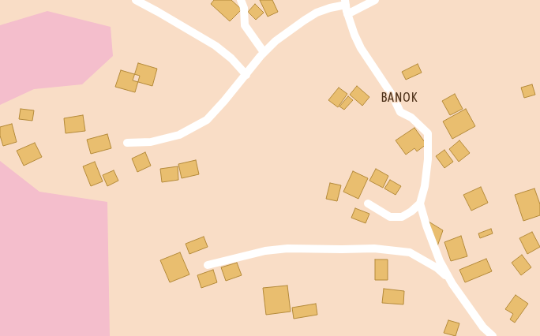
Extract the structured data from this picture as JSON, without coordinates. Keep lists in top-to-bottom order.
{
  "districts": ["BANOK"]
}
